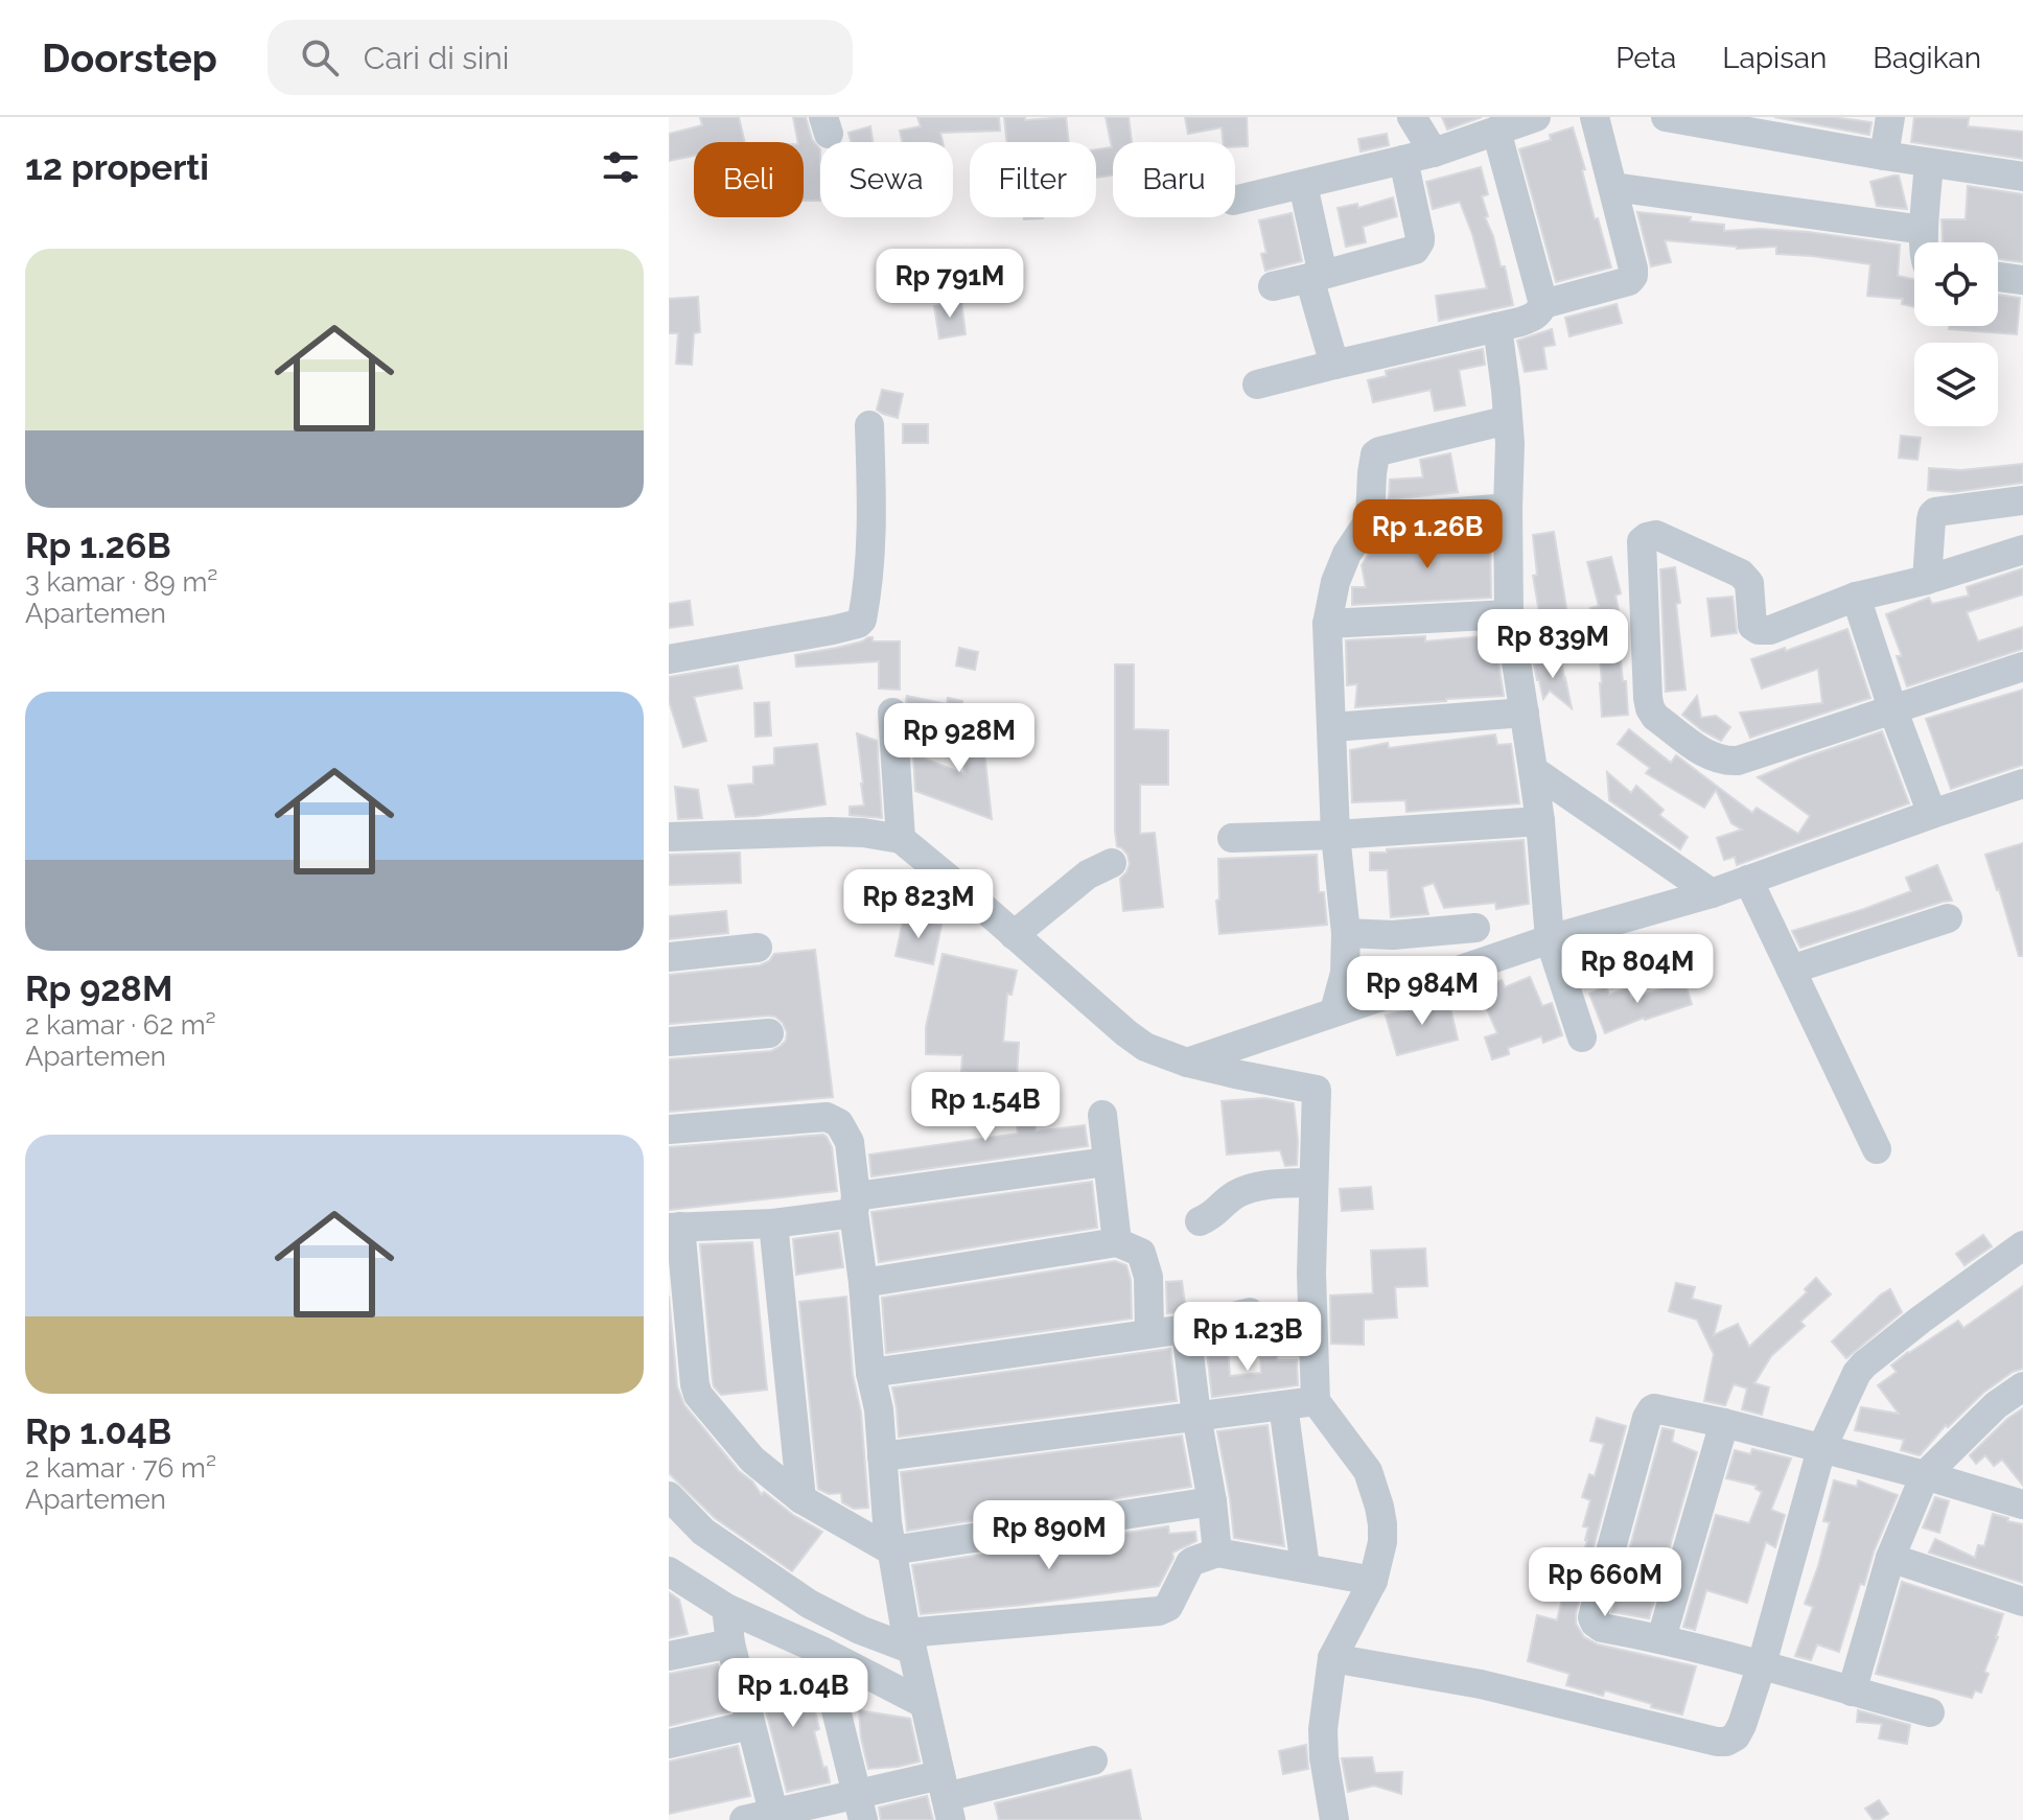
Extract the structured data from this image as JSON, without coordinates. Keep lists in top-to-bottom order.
{
  "page": {
    "header": "Doorstep",
    "search": "Cari di sini",
    "nav": ["Peta", "Lapisan", "Bagikan"],
    "heading": "12 properti",
    "chip": [
      "Beli",
      "Sewa",
      "Filter",
      "Baru"
    ],
    "list": [
      {
        "name": "Rp 1.26B",
        "note": "3 kamar · 89 m² · Apartemen"
      },
      {
        "name": "Rp 928M",
        "note": "2 kamar · 62 m² · Apartemen"
      },
      {
        "name": "Rp 1.04B",
        "note": "2 kamar · 76 m² · Apartemen"
      }
    ],
    "price": [
      "Rp 791M",
      "Rp 1.26B",
      "Rp 839M",
      "Rp 928M",
      "Rp 823M",
      "Rp 804M",
      "Rp 984M",
      "Rp 1.54B",
      "Rp 1.23B",
      "Rp 890M",
      "Rp 660M",
      "Rp 1.04B"
    ]
  }
}
